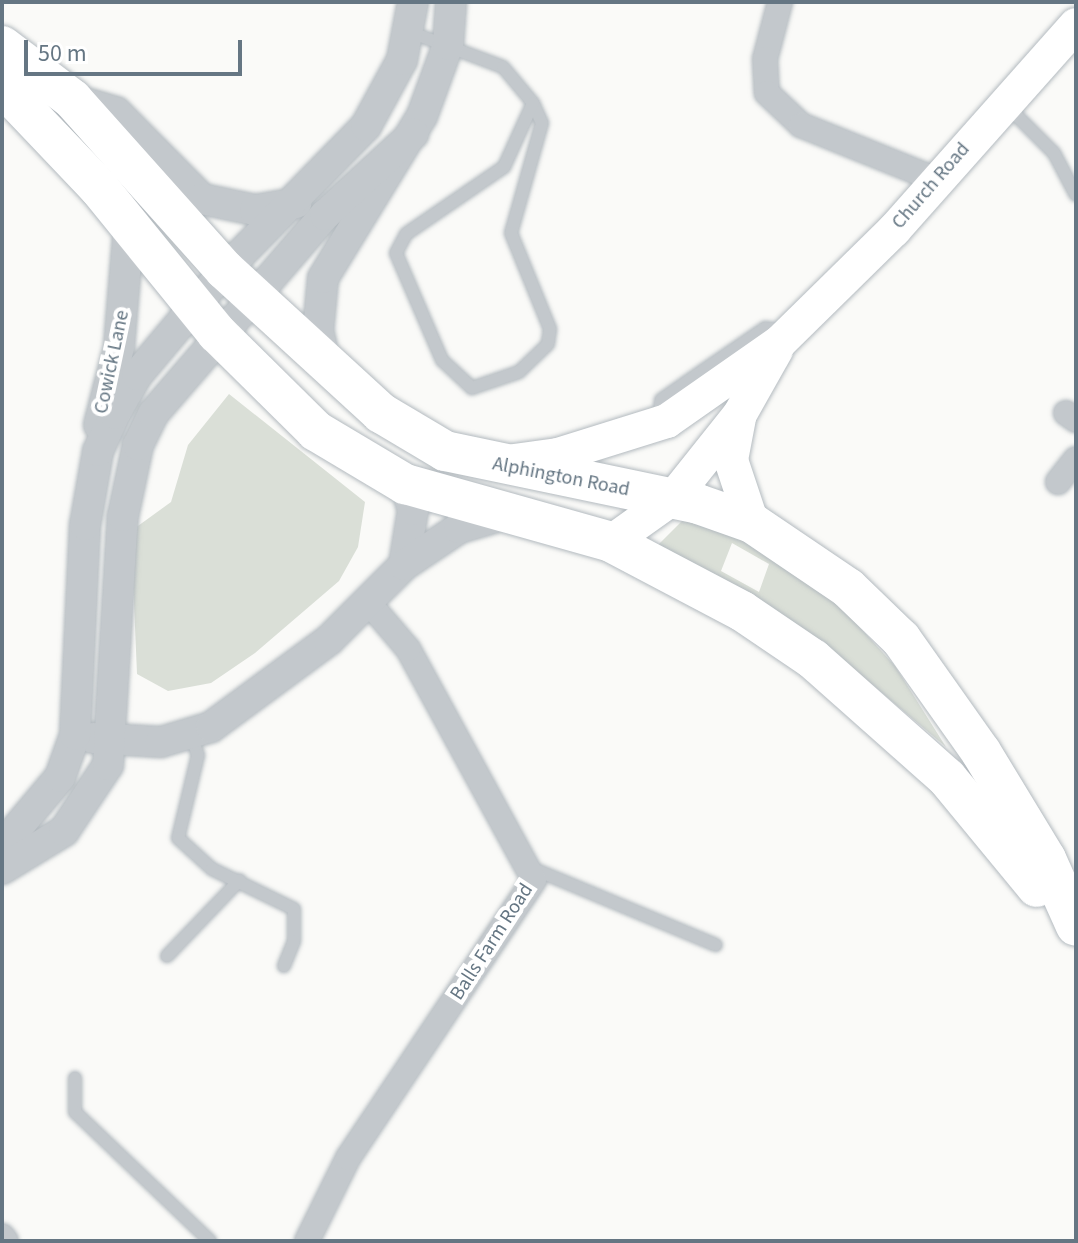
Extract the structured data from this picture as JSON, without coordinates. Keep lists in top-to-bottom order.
{
  "streets": {
    "highway": ["Alphington Road"],
    "main road": ["Church Road"],
    "street": ["Cowick Lane", "Balls Farm Road"]
  },
  "crossings": [
    ["Church Road", "Alphington Road"]
  ],
  "scale_bar": "50 m"
}
